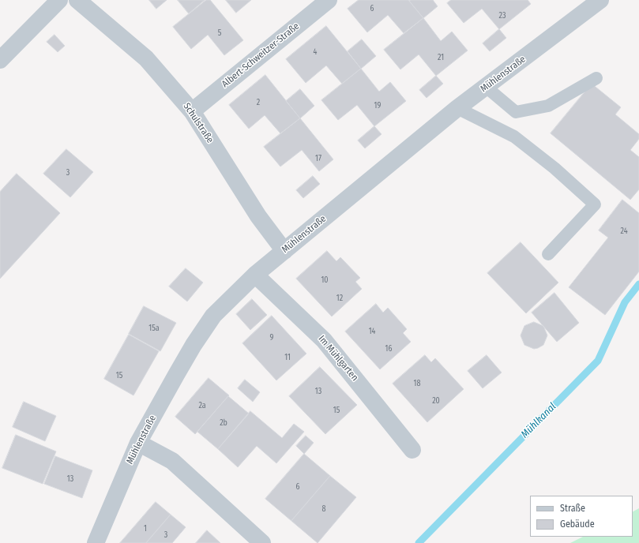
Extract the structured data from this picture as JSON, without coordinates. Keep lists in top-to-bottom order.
{
  "streets": {
    "street": [
      "Albert-Schweitzer-Straße",
      "Mühlenstraße",
      "Schulstraße",
      "Im Mühlgarten"
    ]
  },
  "crossings": [
    ["Albert-Schweitzer-Straße", "Schulstraße"],
    ["Mühlenstraße", "Schulstraße"],
    ["Mühlenstraße", "Im Mühlgarten"]
  ],
  "water": ["Mühlkanal"],
  "house_numbers": [
    "6",
    "23",
    "5",
    "4",
    "21",
    "2",
    "19",
    "17",
    "3",
    "24",
    "10",
    "12",
    "15a",
    "14",
    "9",
    "16",
    "11",
    "15",
    "18",
    "13",
    "20",
    "2a",
    "15",
    "2b",
    "13",
    "6",
    "8",
    "1",
    "3"
  ],
  "legend": ["Straße", "Gebäude"]
}
